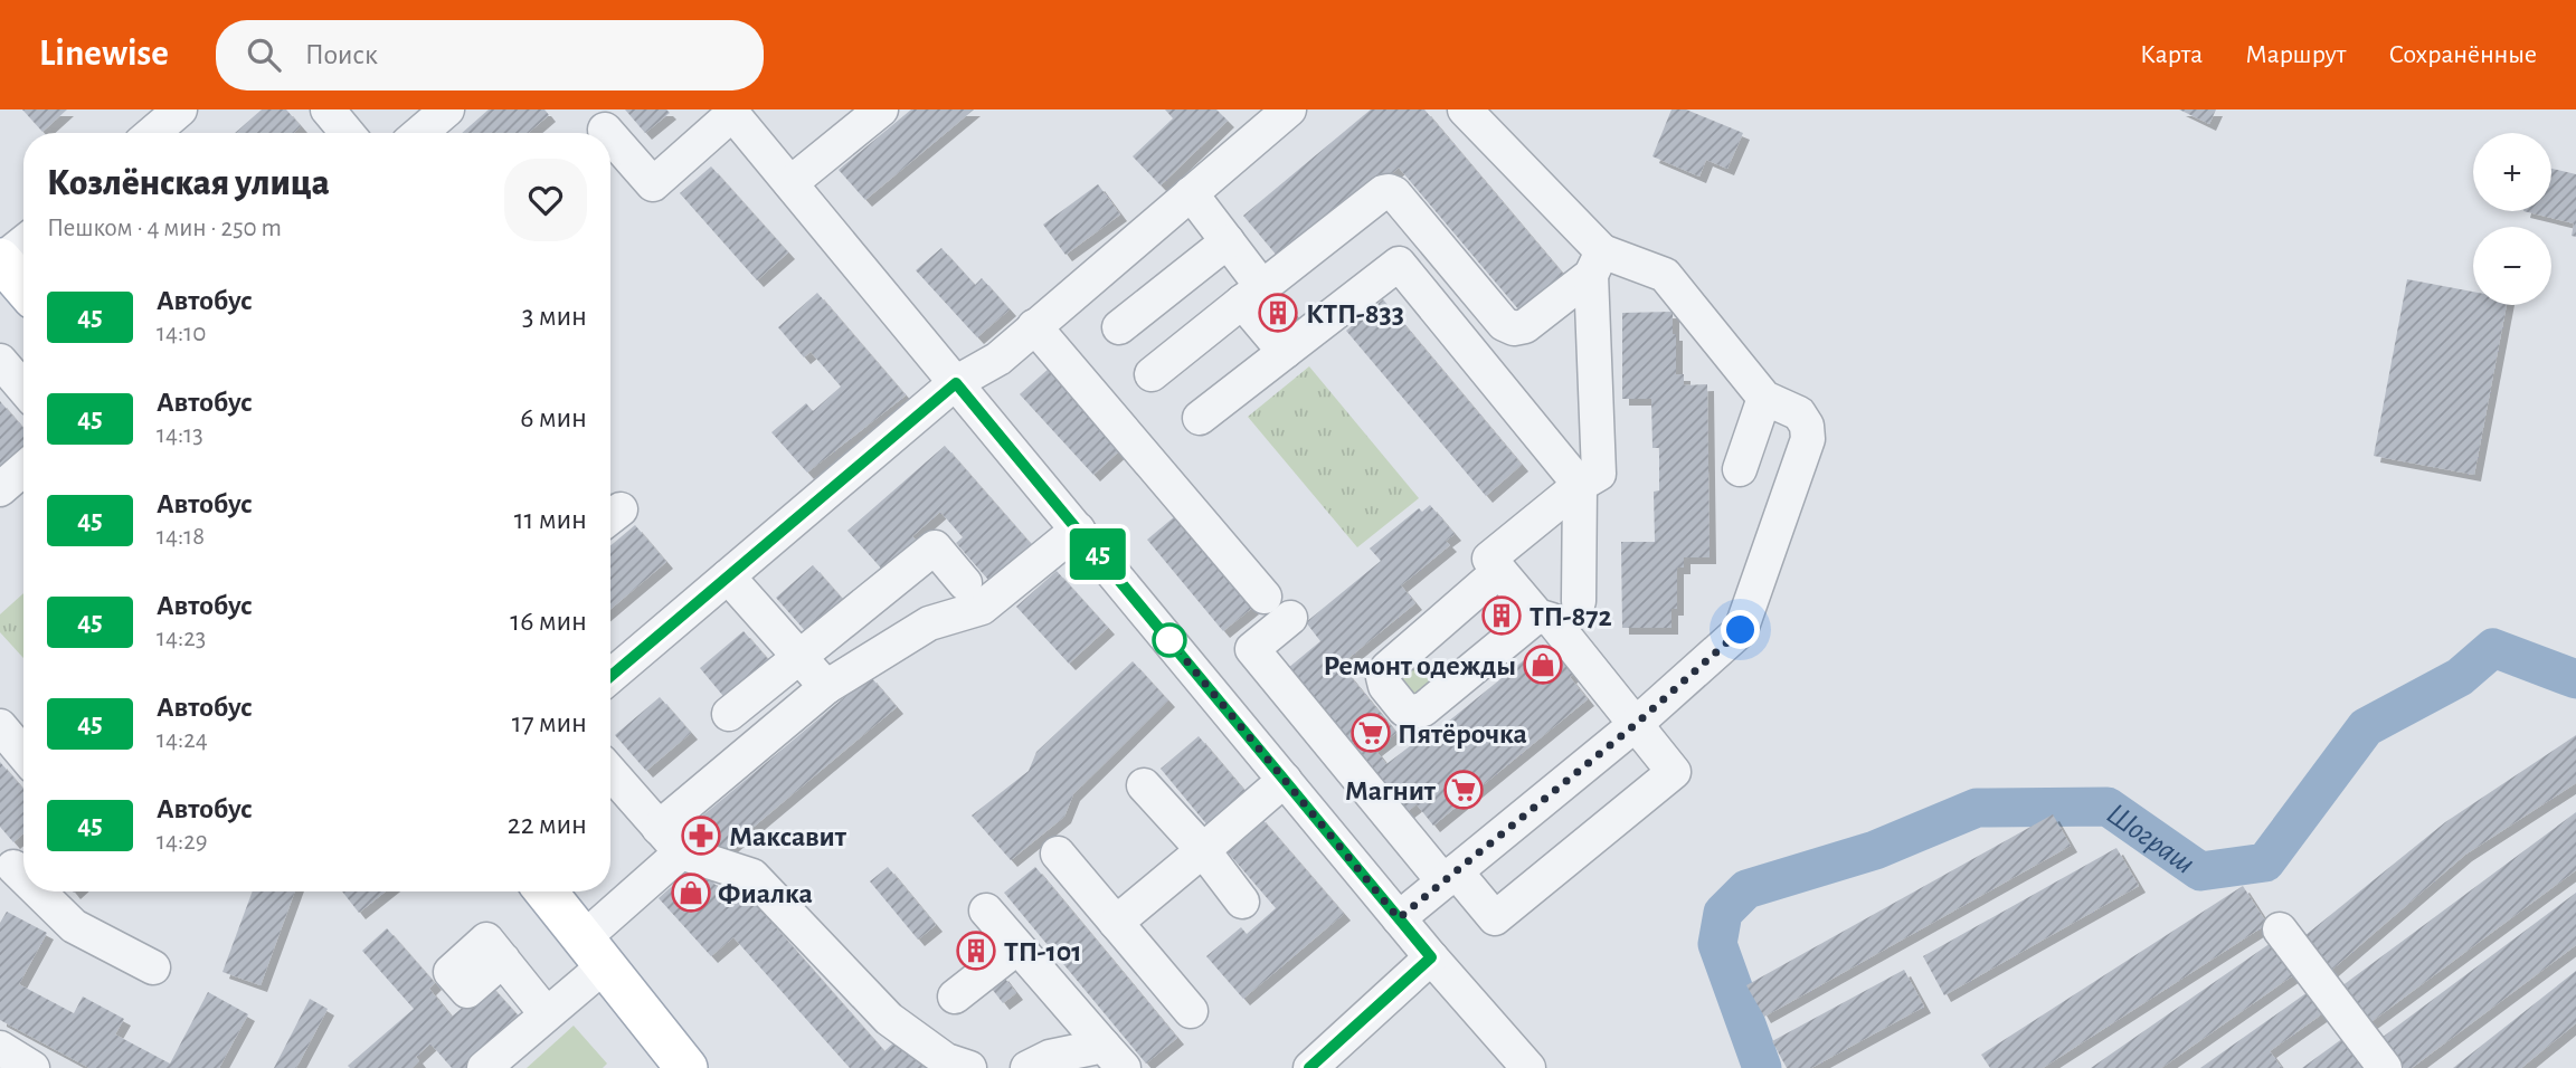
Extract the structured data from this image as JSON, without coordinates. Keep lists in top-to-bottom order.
{
  "water": ["Шограш"],
  "places": {
    "building": ["КТП-833", "ТП-872", "ТП-101"],
    "shop": ["Ремонт одежды", "Фиалка"],
    "supermarket": ["Пятёрочка", "Магнит"],
    "pharmacy": ["Максавит"]
  },
  "lines": ["bus line 45"],
  "page": {
    "header": "Linewise",
    "search": "Поиск",
    "nav": ["Карта", "Маршрут", "Сохранённые"],
    "on_map": "45",
    "map_buttons": ["+", "−"],
    "heading": ["Козлёнская улица", "Пешком · 4 мин · 250 m"],
    "list": [
      {
        "mark": "45",
        "name": "Автобус",
        "note": "14:10",
        "value": "3 мин"
      },
      {
        "mark": "45",
        "name": "Автобус",
        "note": "14:13",
        "value": "6 мин"
      },
      {
        "mark": "45",
        "name": "Автобус",
        "note": "14:18",
        "value": "11 мин"
      },
      {
        "mark": "45",
        "name": "Автобус",
        "note": "14:23",
        "value": "16 мин"
      },
      {
        "mark": "45",
        "name": "Автобус",
        "note": "14:24",
        "value": "17 мин"
      },
      {
        "mark": "45",
        "name": "Автобус",
        "note": "14:29",
        "value": "22 мин"
      }
    ]
  }
}
